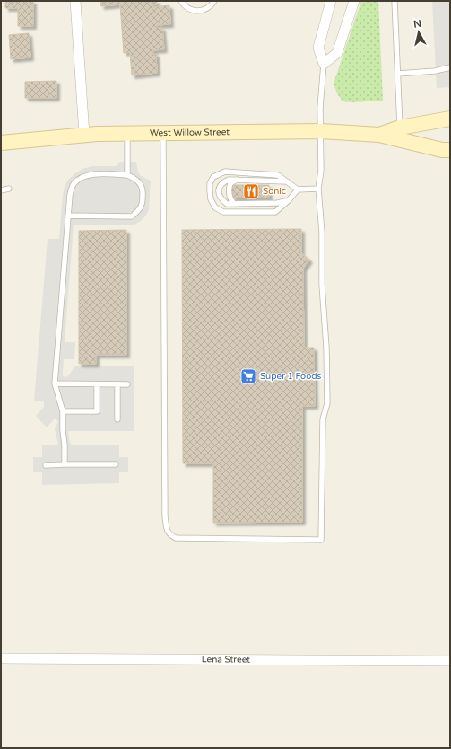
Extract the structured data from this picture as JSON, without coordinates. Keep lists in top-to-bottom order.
{
  "streets": {
    "main road": ["West Willow Street"],
    "street": ["Lena Street"]
  },
  "places": {
    "restaurant": ["Sonic"],
    "supermarket": ["Super 1 Foods"]
  },
  "north": "top"
}
